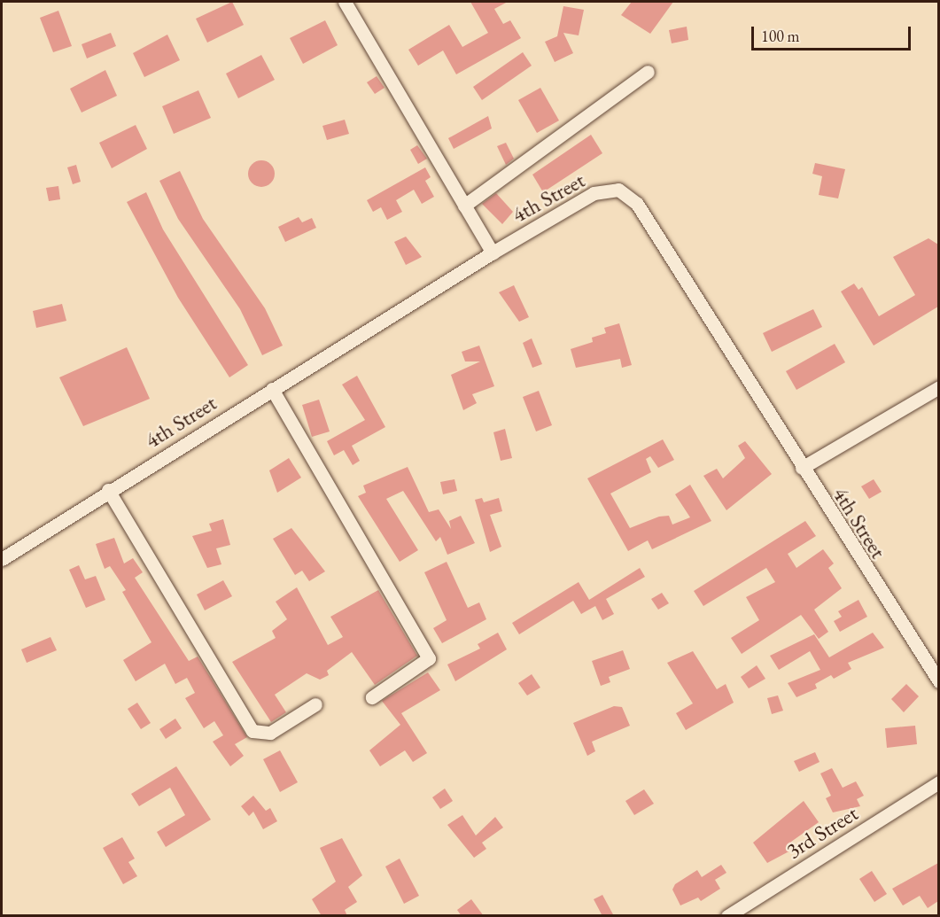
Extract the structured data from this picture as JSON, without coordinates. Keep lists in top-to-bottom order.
{
  "streets": {
    "street": ["4th Street", "3rd Street"]
  },
  "scale_bar": "100 m"
}
